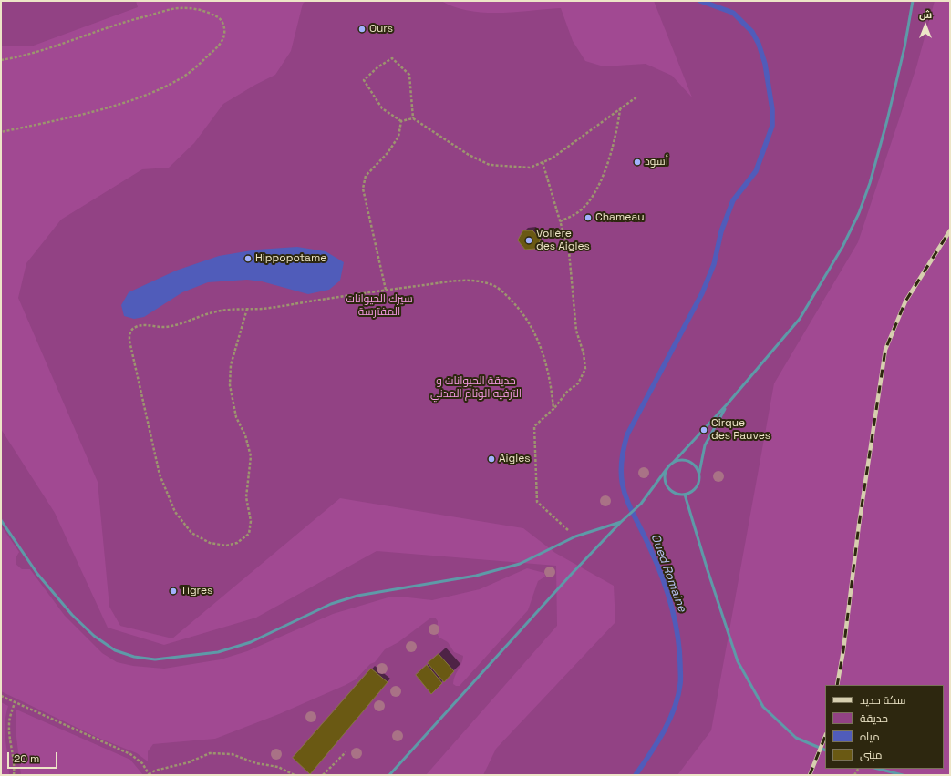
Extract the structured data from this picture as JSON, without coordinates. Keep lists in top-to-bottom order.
{
  "water": ["Oued Romaine"],
  "parks": ["سيرك الحيوانات المفترسة", "حديقة الحيوانات و الترفيه الوئام المدني"],
  "places": [
    "Ours",
    "أسود",
    "Chameau",
    "Volière des Aigles",
    "Hippopotame",
    "Cirque des Pauves",
    "Aigles",
    "Tigres"
  ],
  "legend": [
    "سكة حديد",
    "حديقة",
    "مياه",
    "مبنى"
  ],
  "scale_bar": "20 m",
  "north": "top"
}
